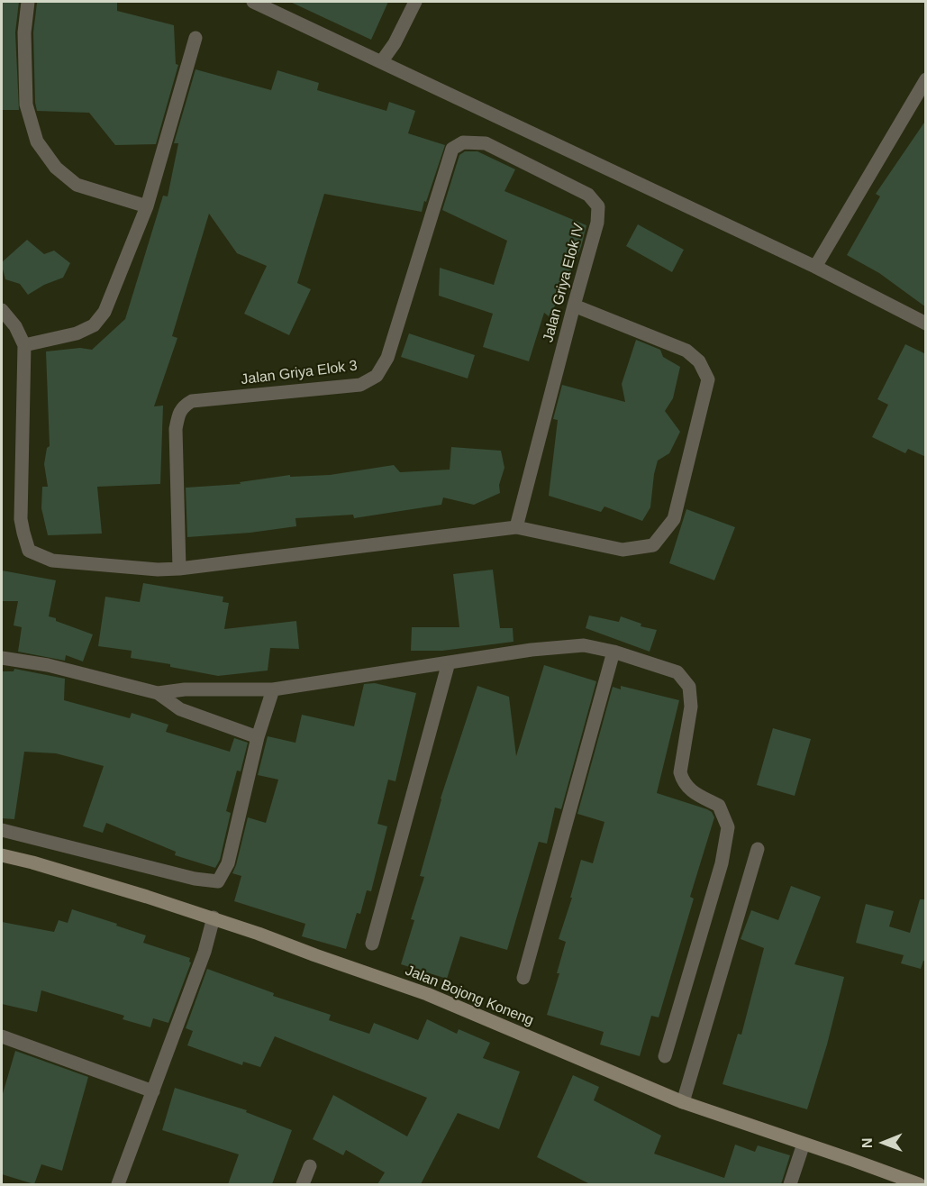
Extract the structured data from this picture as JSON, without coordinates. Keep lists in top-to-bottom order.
{
  "streets": {
    "street": ["Jalan Griya Elok IV", "Jalan Griya Elok 3", "Jalan Bojong Koneng"]
  },
  "crossings": [
    ["Jalan Griya Elok IV", "Jalan Griya Elok 3"]
  ],
  "north": "left"
}
